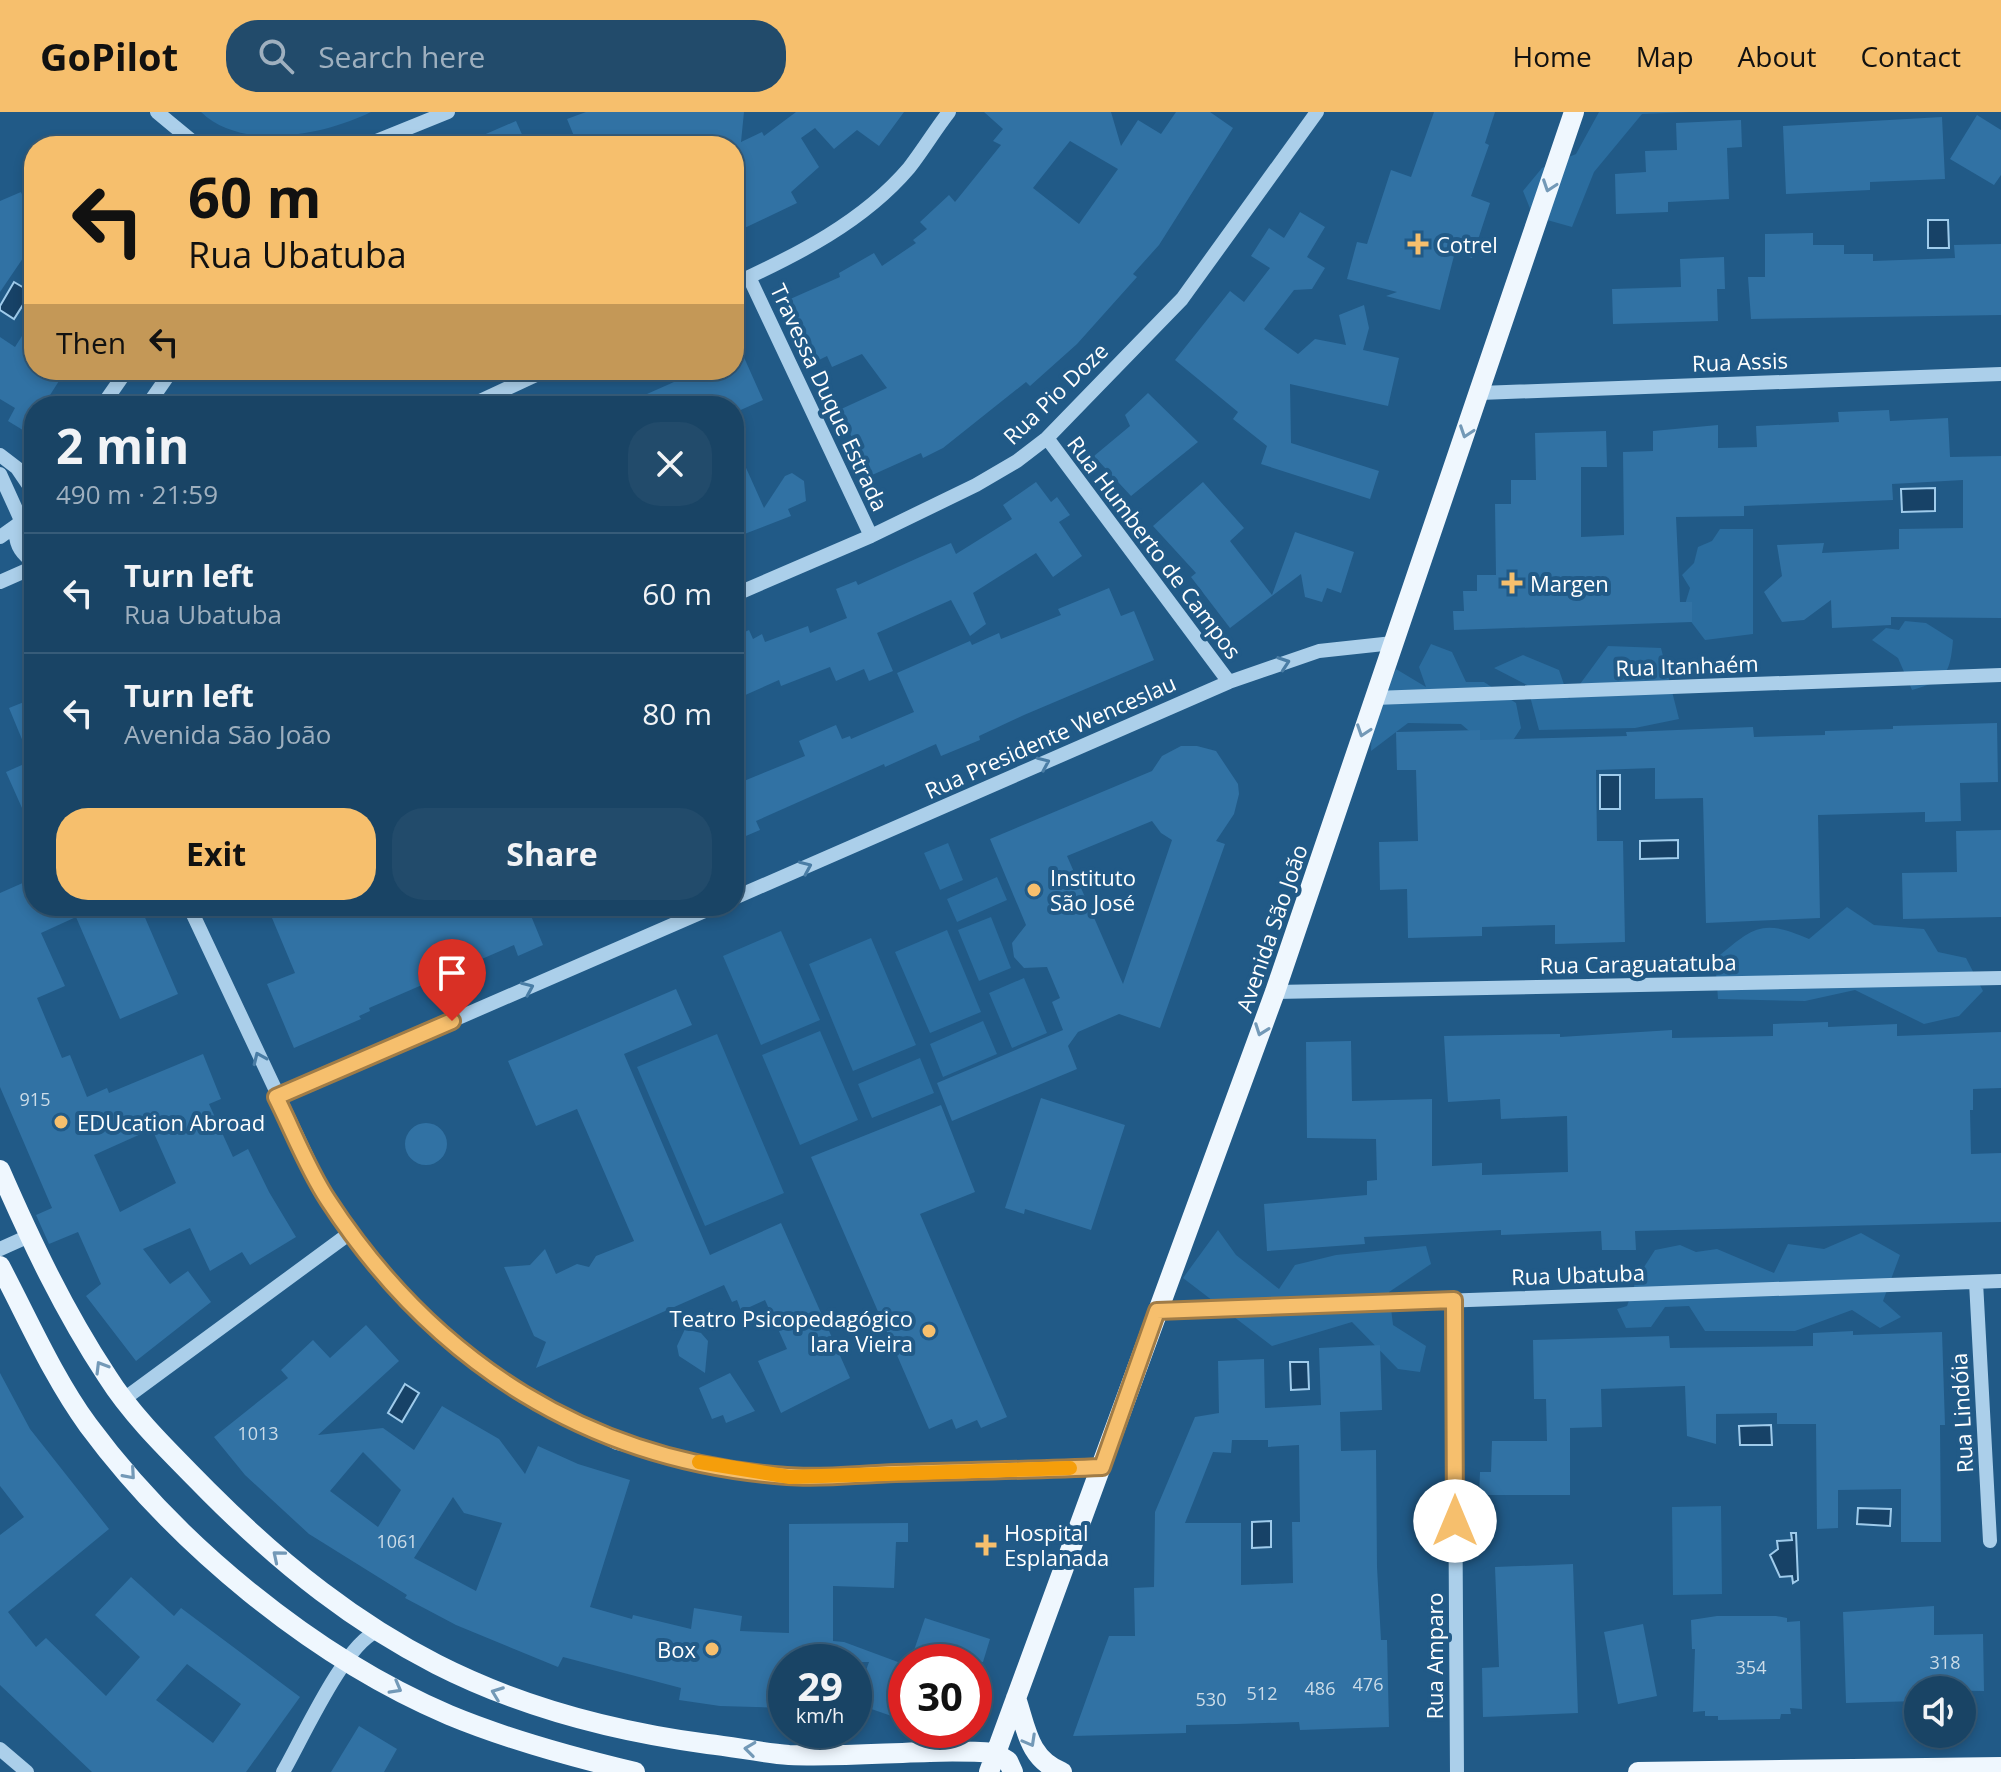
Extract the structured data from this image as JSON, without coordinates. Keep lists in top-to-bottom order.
{
  "streets": {
    "main road": ["Avenida São João"],
    "street": [
      "Rua Assis",
      "Rua Pio Doze",
      "Travessa Duque Estrada",
      "Rua Humberto de Campos",
      "Rua Itanhaém",
      "Rua Presidente Wenceslau",
      "Rua Caraguatatuba",
      "Rua Ubatuba",
      "Rua Lindóia",
      "Rua Amparo"
    ]
  },
  "crossings": [
    ["Rua Assis", "Avenida São João"],
    ["Rua Pio Doze", "Travessa Duque Estrada"],
    ["Rua Pio Doze", "Rua Humberto de Campos"],
    ["Rua Humberto de Campos", "Rua Presidente Wenceslau"],
    ["Rua Itanhaém", "Avenida São João"],
    ["Rua Presidente Wenceslau", "Avenida São João"],
    ["Avenida São João", "Rua Caraguatatuba"],
    ["Avenida São João", "Rua Ubatuba"],
    ["Rua Ubatuba", "Rua Lindóia"],
    ["Rua Ubatuba", "Rua Amparo"]
  ],
  "one_way": ["Rua Presidente Wenceslau", "Avenida São João"],
  "places": {
    "health": ["Cotrel", "Margen", "Hospital Esplanada"],
    "other": [
      "Instituto São José",
      "EDUcation Abroad",
      "Teatro Psicopedagógico Iara Vieira",
      "Box"
    ]
  },
  "house_numbers": [
    "915",
    "1013",
    "1061",
    "318",
    "354",
    "476",
    "486",
    "512",
    "530"
  ],
  "page": {
    "header": "GoPilot",
    "search": "Search here",
    "nav": [
      "Home",
      "Map",
      "About",
      "Contact"
    ],
    "turn": ["60 m", "Rua Ubatuba"],
    "then": "Then",
    "heading": ["2 min", "490 m · 21:59"],
    "list": [
      {
        "name": "Turn left",
        "note": "Rua Ubatuba",
        "value": "60 m"
      },
      {
        "name": "Turn left",
        "note": "Avenida São João",
        "value": "80 m"
      }
    ],
    "buttons": ["Exit", "Share"],
    "speed": "29 km/h",
    "limit": "30"
  }
}
